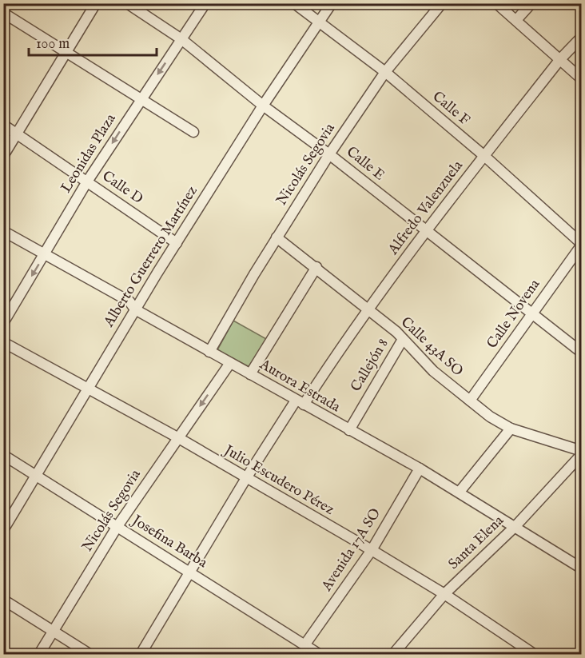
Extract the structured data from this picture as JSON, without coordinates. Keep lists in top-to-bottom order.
{
  "streets": {
    "street": [
      "Calle F",
      "Leonidas Plaza",
      "Calle E",
      "Nicolás Segovia",
      "Calle D",
      "Alfredo Valenzuela",
      "Alberto Guerrero Martínez",
      "Calle Novena",
      "Calle 43A SO",
      "Callejón 8",
      "Aurora Estrada",
      "Julio Escudero Pérez",
      "Josefina Barba",
      "Santa Elena",
      "Avenida 17A SO"
    ]
  },
  "crossings": [
    ["Calle F", "Nicolás Segovia"],
    ["Calle F", "Alfredo Valenzuela"],
    ["Calle F", "Alberto Guerrero Martínez"],
    ["Calle F", "Calle Novena"],
    ["Leonidas Plaza", "Calle E"],
    ["Leonidas Plaza", "Calle D"],
    ["Leonidas Plaza", "Aurora Estrada"],
    ["Calle E", "Nicolás Segovia"],
    ["Calle E", "Alfredo Valenzuela"],
    ["Calle E", "Alberto Guerrero Martínez"],
    ["Calle E", "Calle Novena"],
    ["Nicolás Segovia", "Calle 43A SO"],
    ["Nicolás Segovia", "Aurora Estrada"],
    ["Nicolás Segovia", "Julio Escudero Pérez"],
    ["Nicolás Segovia", "Josefina Barba"],
    ["Calle D", "Alberto Guerrero Martínez"],
    ["Alfredo Valenzuela", "Calle 43A SO"],
    ["Alfredo Valenzuela", "Aurora Estrada"],
    ["Alfredo Valenzuela", "Julio Escudero Pérez"],
    ["Alfredo Valenzuela", "Josefina Barba"],
    ["Alberto Guerrero Martínez", "Aurora Estrada"],
    ["Alberto Guerrero Martínez", "Julio Escudero Pérez"],
    ["Alberto Guerrero Martínez", "Josefina Barba"],
    ["Calle Novena", "Calle 43A SO"],
    ["Calle 43A SO", "Callejón 8"],
    ["Calle 43A SO", "Santa Elena"],
    ["Callejón 8", "Aurora Estrada"],
    ["Aurora Estrada", "Santa Elena"],
    ["Aurora Estrada", "Avenida 17A SO"],
    ["Julio Escudero Pérez", "Santa Elena"],
    ["Julio Escudero Pérez", "Avenida 17A SO"],
    ["Josefina Barba", "Avenida 17A SO"]
  ],
  "one_way": ["Leonidas Plaza"],
  "scale_bar": "100 m"
}
